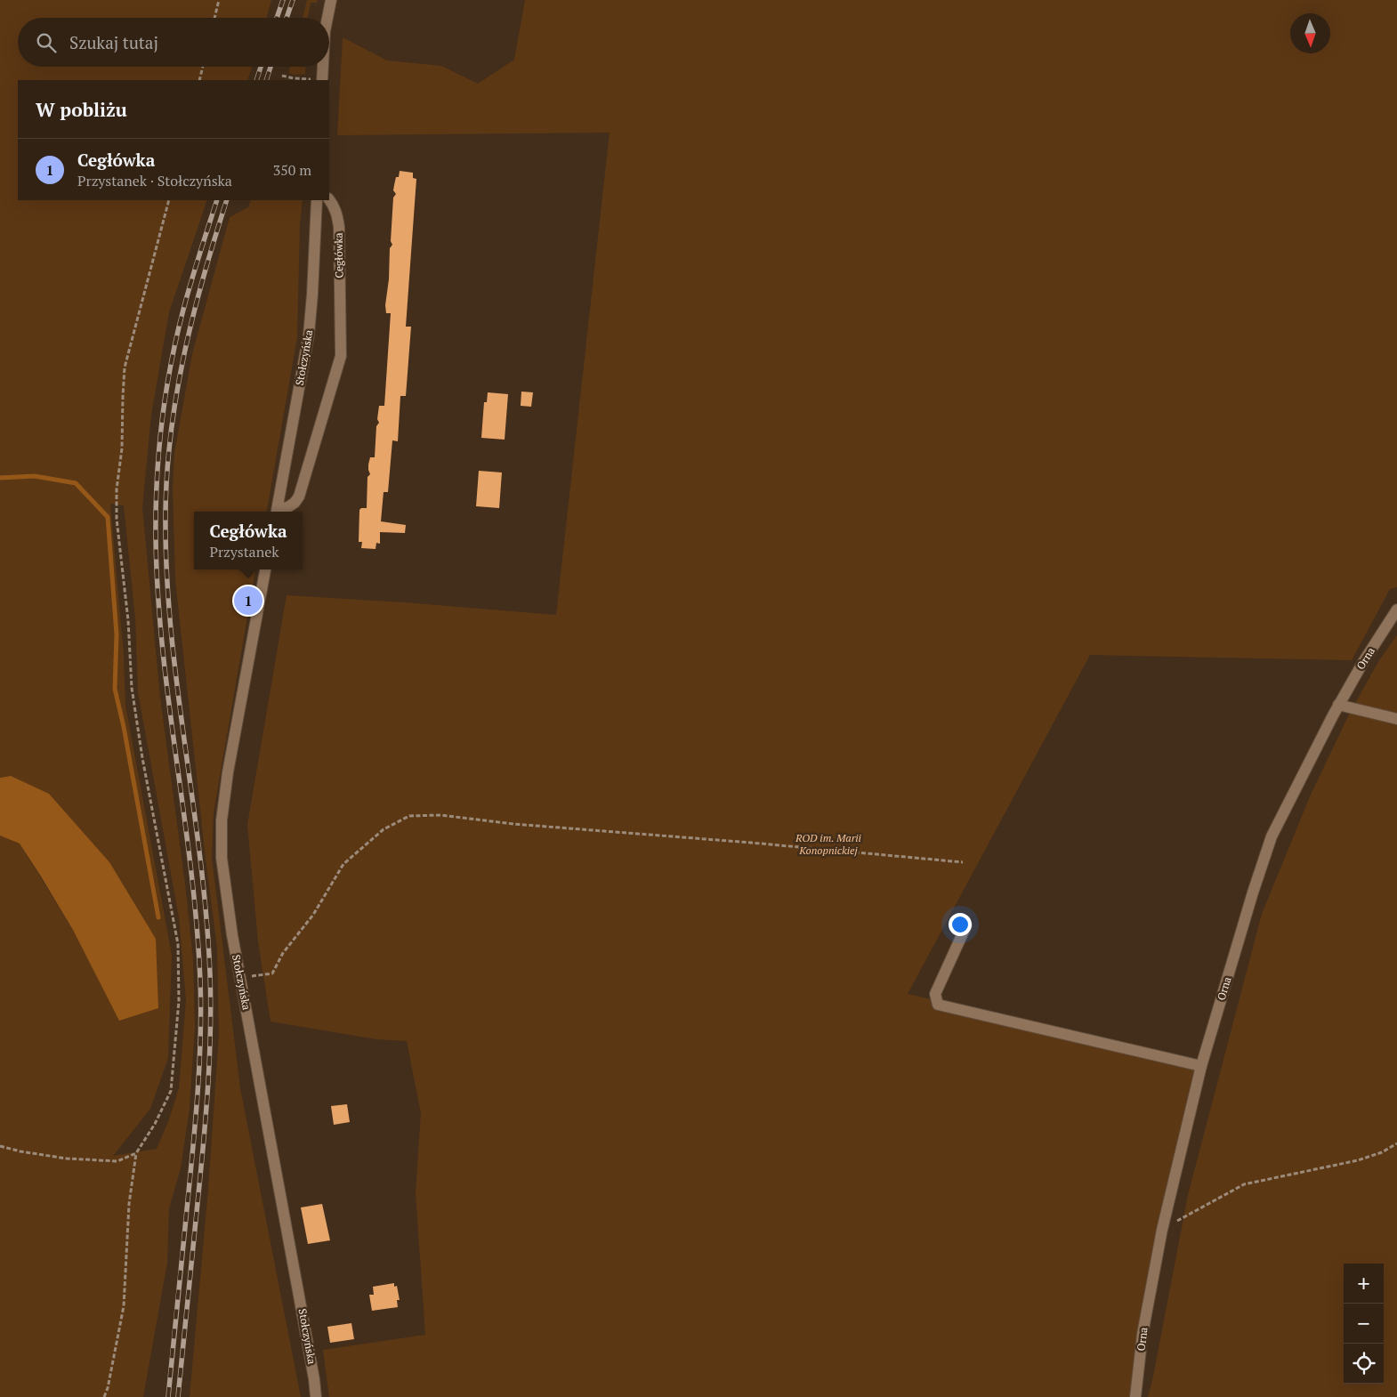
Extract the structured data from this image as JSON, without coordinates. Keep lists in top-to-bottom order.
{
  "streets": {
    "street": ["Cegłówka", "Stołczyńska", "Orna"]
  },
  "crossings": [
    ["Cegłówka", "Stołczyńska"]
  ],
  "parks": ["ROD im. Marii Konopnickiej"],
  "north": "bottom",
  "page": {
    "search": "Szukaj tutaj",
    "heading": "W pobliżu",
    "list": [
      {
        "mark": "1",
        "name": "Cegłówka",
        "note": "Przystanek · Stołczyńska",
        "value": "350 m"
      }
    ],
    "popup": ["Cegłówka", "Przystanek"],
    "pins": "1",
    "map_buttons": ["+", "−"]
  }
}
